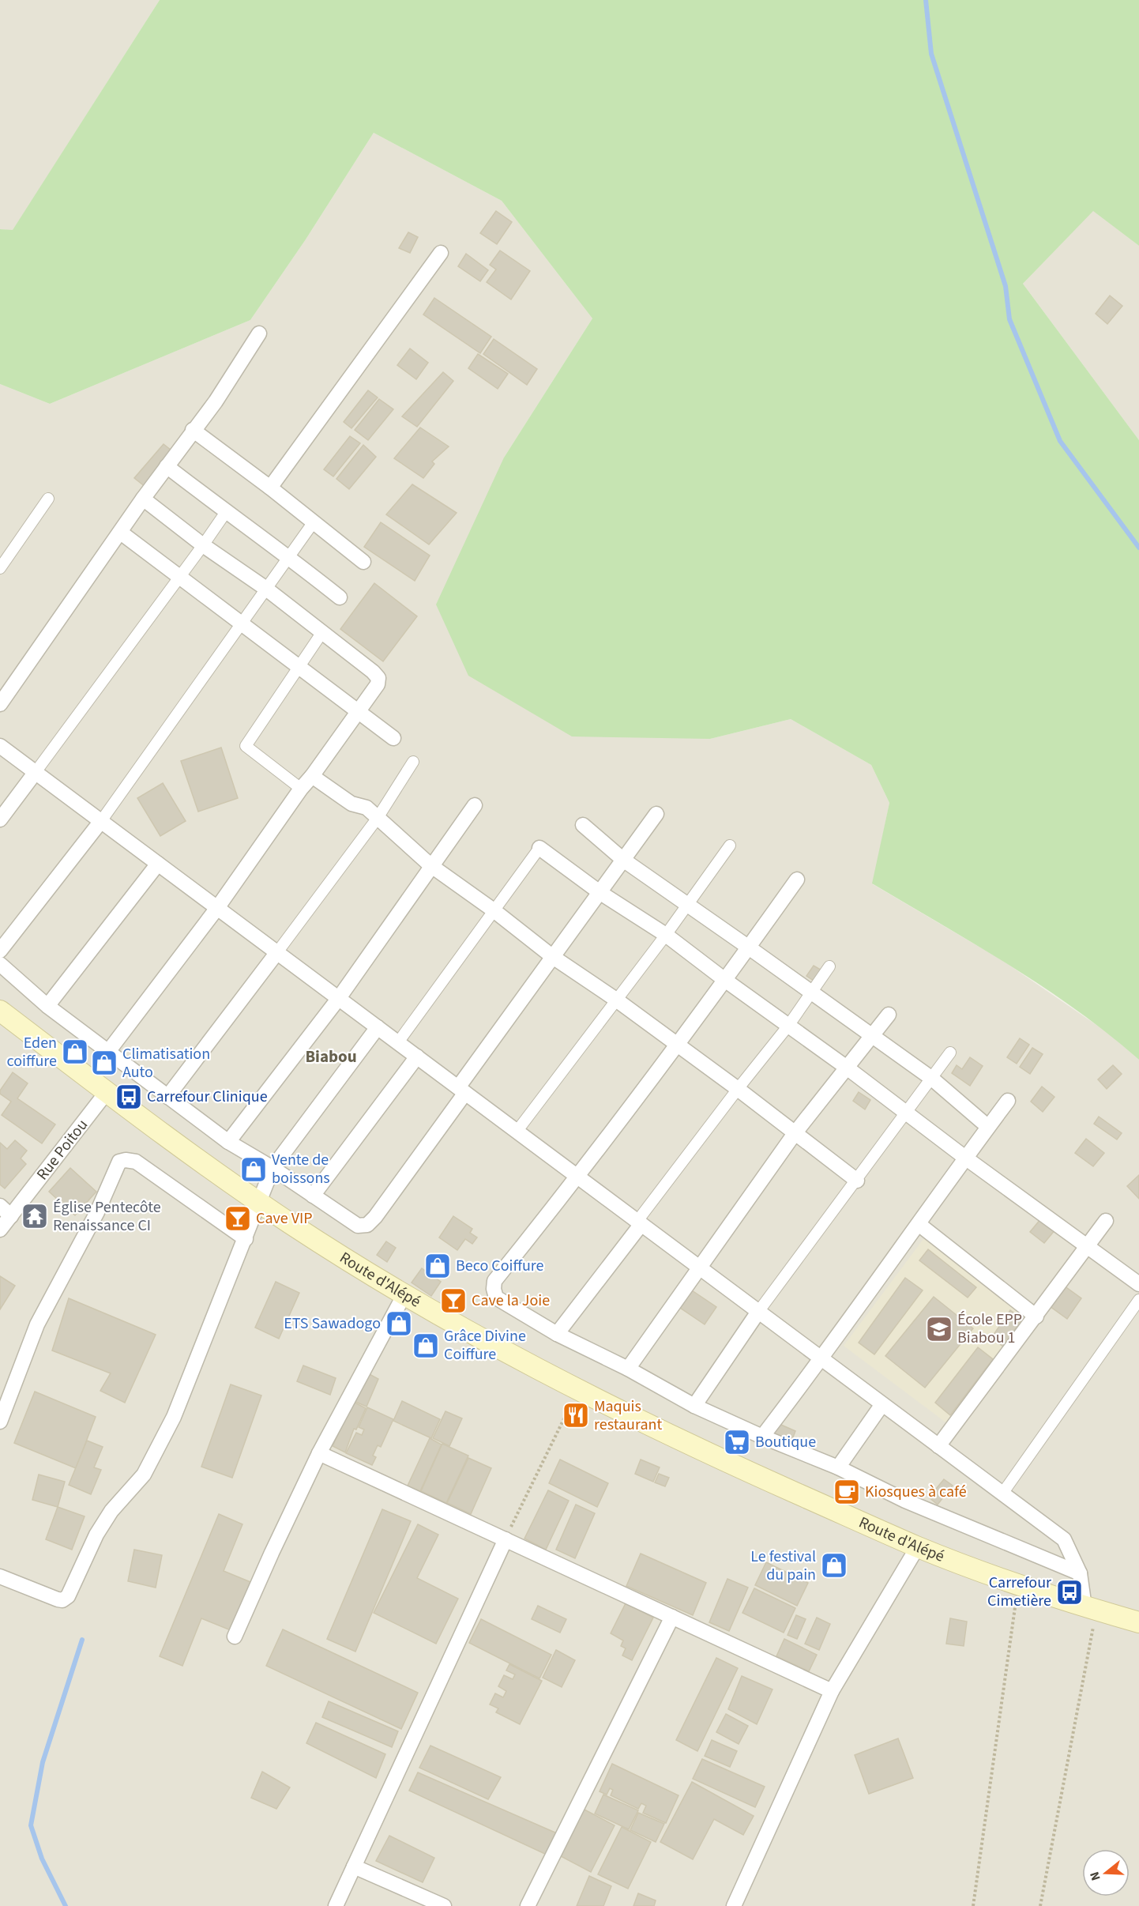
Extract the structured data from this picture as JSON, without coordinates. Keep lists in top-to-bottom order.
{
  "streets": {
    "main road": ["Route d'Alépé"],
    "street": ["Rue Poitou"]
  },
  "crossings": [
    ["Rue Poitou", "Route d'Alépé"]
  ],
  "districts": ["Biabou"],
  "places": {
    "shop": [
      "Eden coiffure",
      "Climatisation Auto",
      "Vente de boissons",
      "Beco Coiffure",
      "ETS Sawadogo",
      "Grâce Divine Coiffure",
      "Le festival du pain"
    ],
    "bus stop": ["Carrefour Clinique", "Carrefour Cimetière"],
    "temple": ["Église Pentecôte Renaissance CI"],
    "bar": ["Cave VIP", "Cave la Joie"],
    "school or university": ["École EPP Biabou 1"],
    "restaurant": ["Maquis restaurant"],
    "supermarket": ["Boutique"],
    "cafe": ["Kiosques à café"]
  },
  "north": "left"
}
